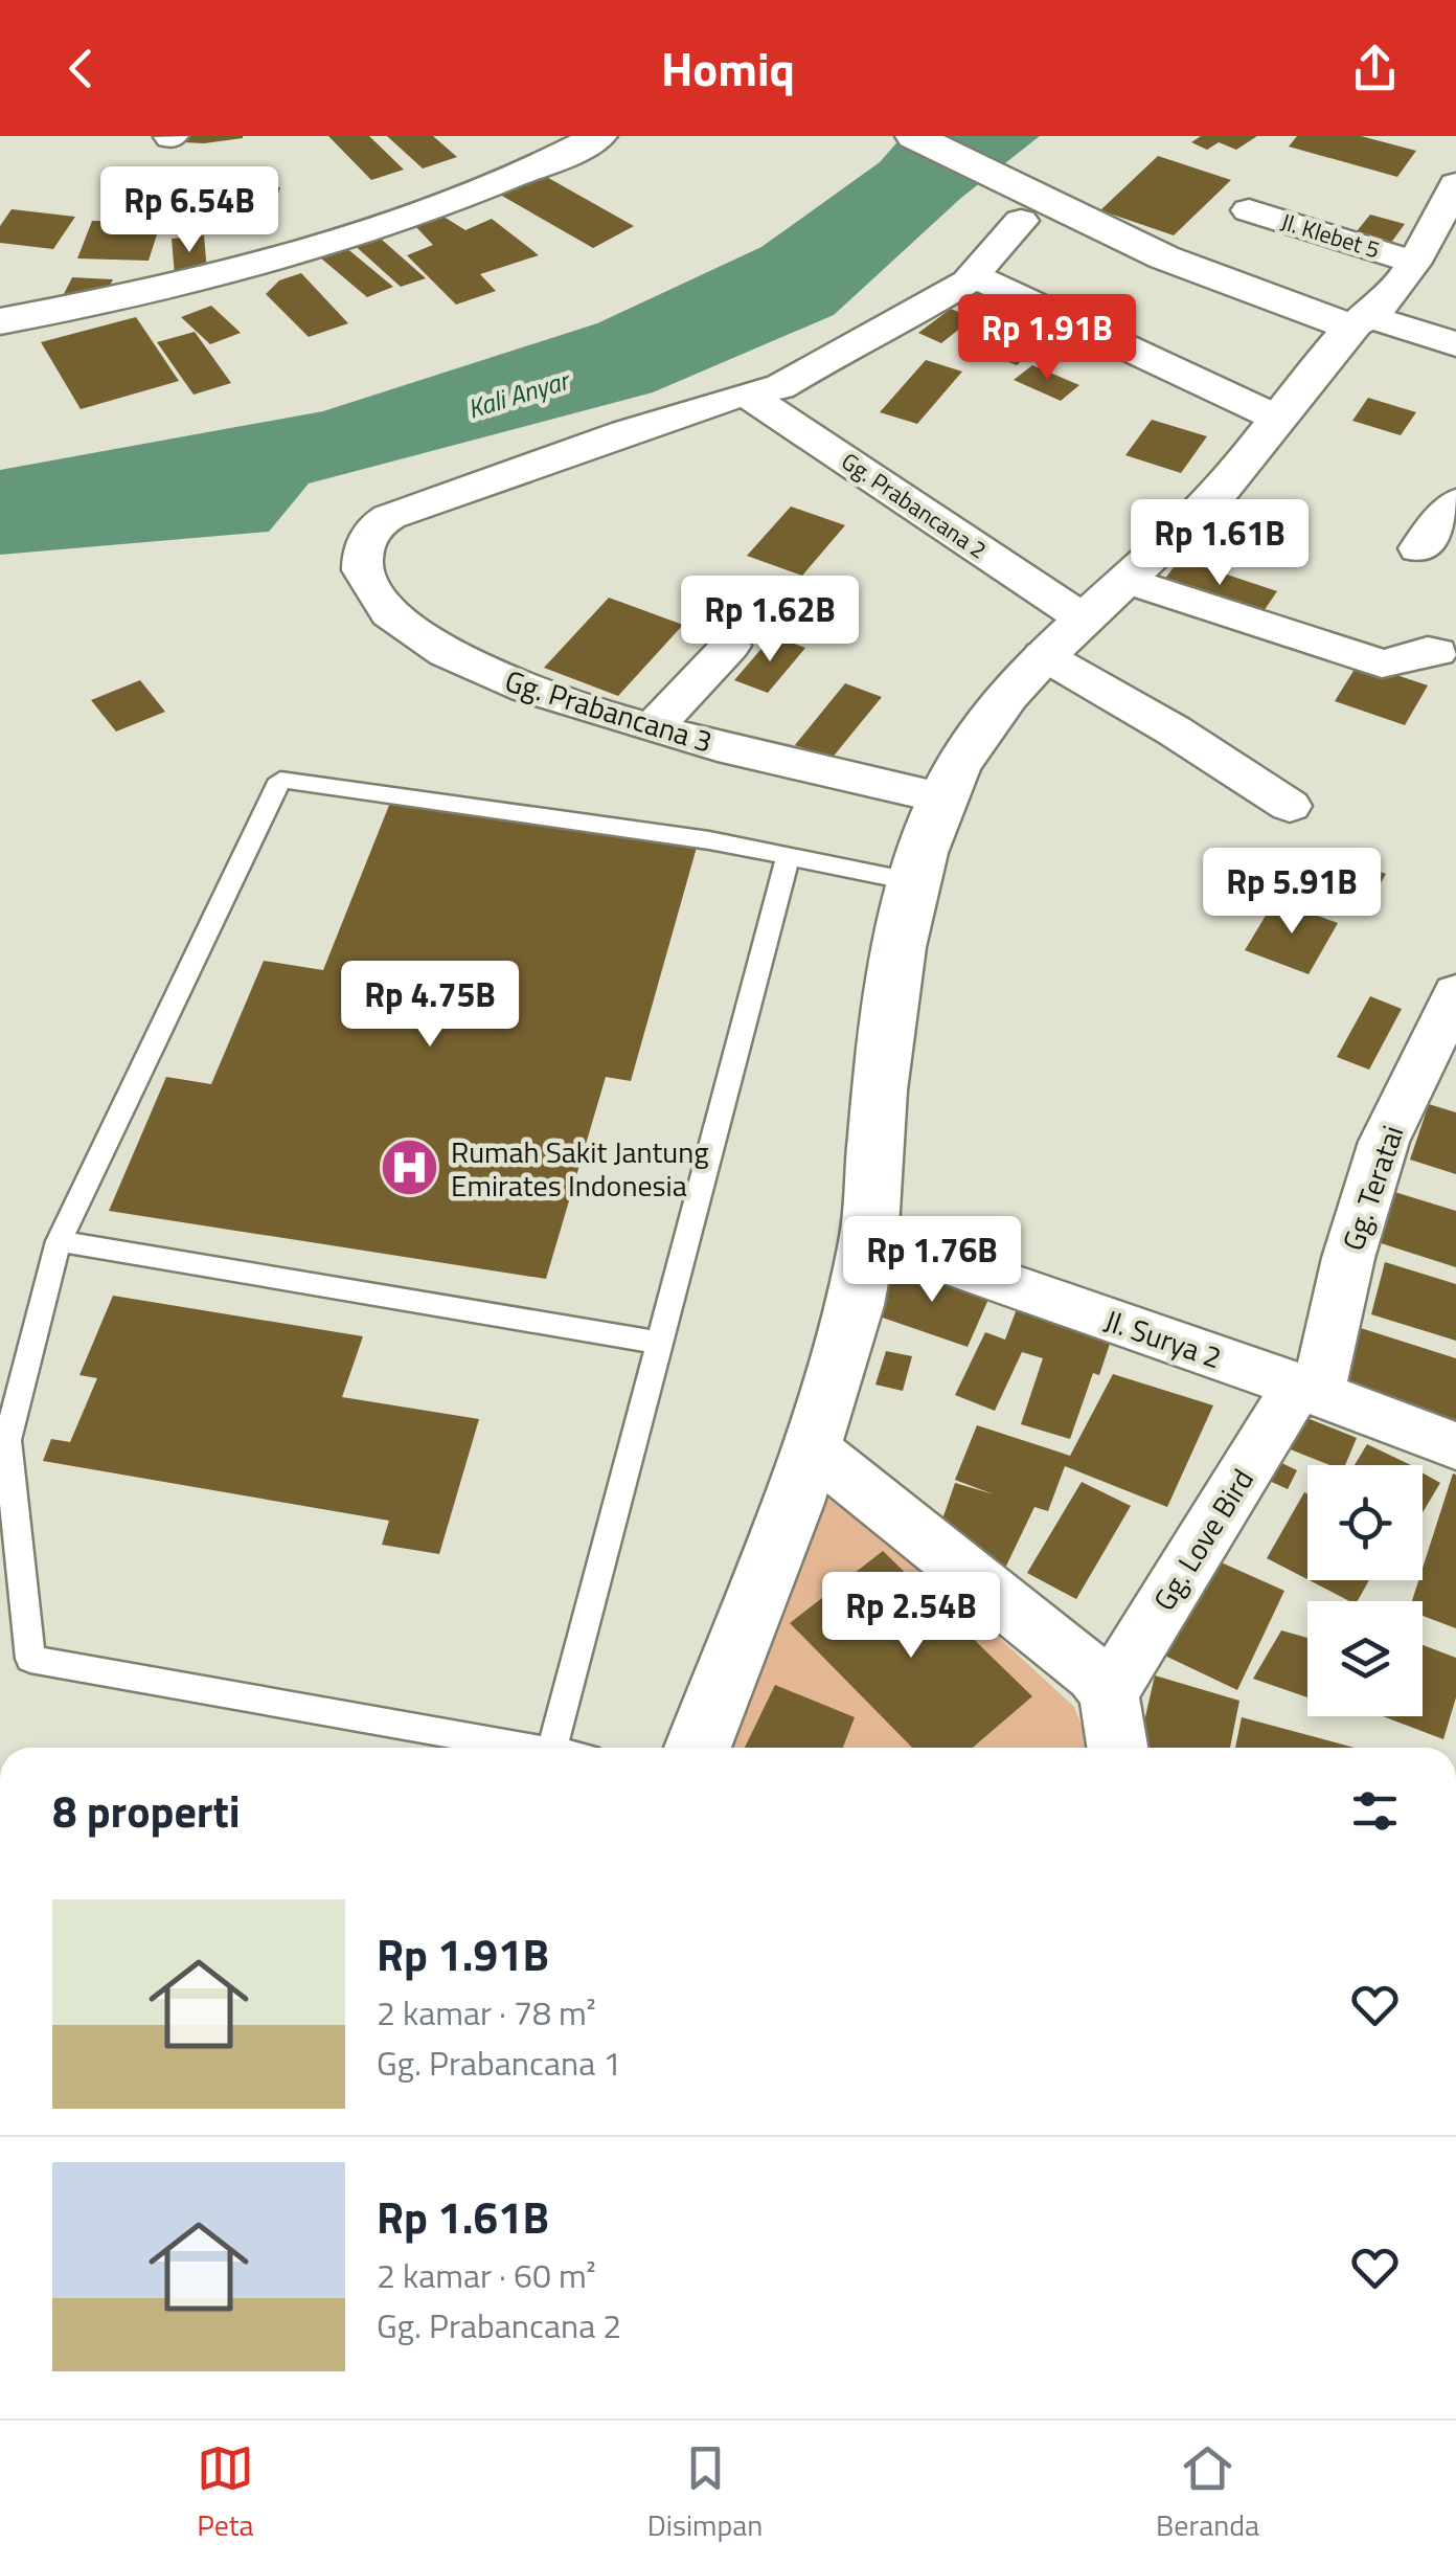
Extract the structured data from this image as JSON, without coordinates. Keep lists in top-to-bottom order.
{
  "streets": {
    "street": [
      "Jl. Klebet 5",
      "Gg. Prabancana 2",
      "Gg. Prabancana 3",
      "Gg. Teratai",
      "Jl. Surya 2",
      "Gg. Love Bird"
    ]
  },
  "crossings": [
    ["Gg. Prabancana 2", "Gg. Prabancana 3"],
    ["Gg. Teratai", "Jl. Surya 2"],
    ["Gg. Teratai", "Gg. Love Bird"],
    ["Jl. Surya 2", "Gg. Love Bird"]
  ],
  "water": ["Kali Anyar"],
  "places": {
    "hospital": ["Rumah Sakit Jantung Emirates Indonesia"]
  },
  "page": {
    "header": "Homiq",
    "price": [
      "Rp 6.54B",
      "Rp 1.91B",
      "Rp 1.61B",
      "Rp 1.62B",
      "Rp 5.91B",
      "Rp 4.75B",
      "Rp 1.76B",
      "Rp 2.54B"
    ],
    "heading": "8 properti",
    "list": [
      {
        "name": "Rp 1.91B",
        "note": "2 kamar · 78 m² · Gg. Prabancana 1"
      },
      {
        "name": "Rp 1.61B",
        "note": "2 kamar · 60 m² · Gg. Prabancana 2"
      }
    ],
    "tabs": ["Peta", "Disimpan", "Beranda"]
  }
}
